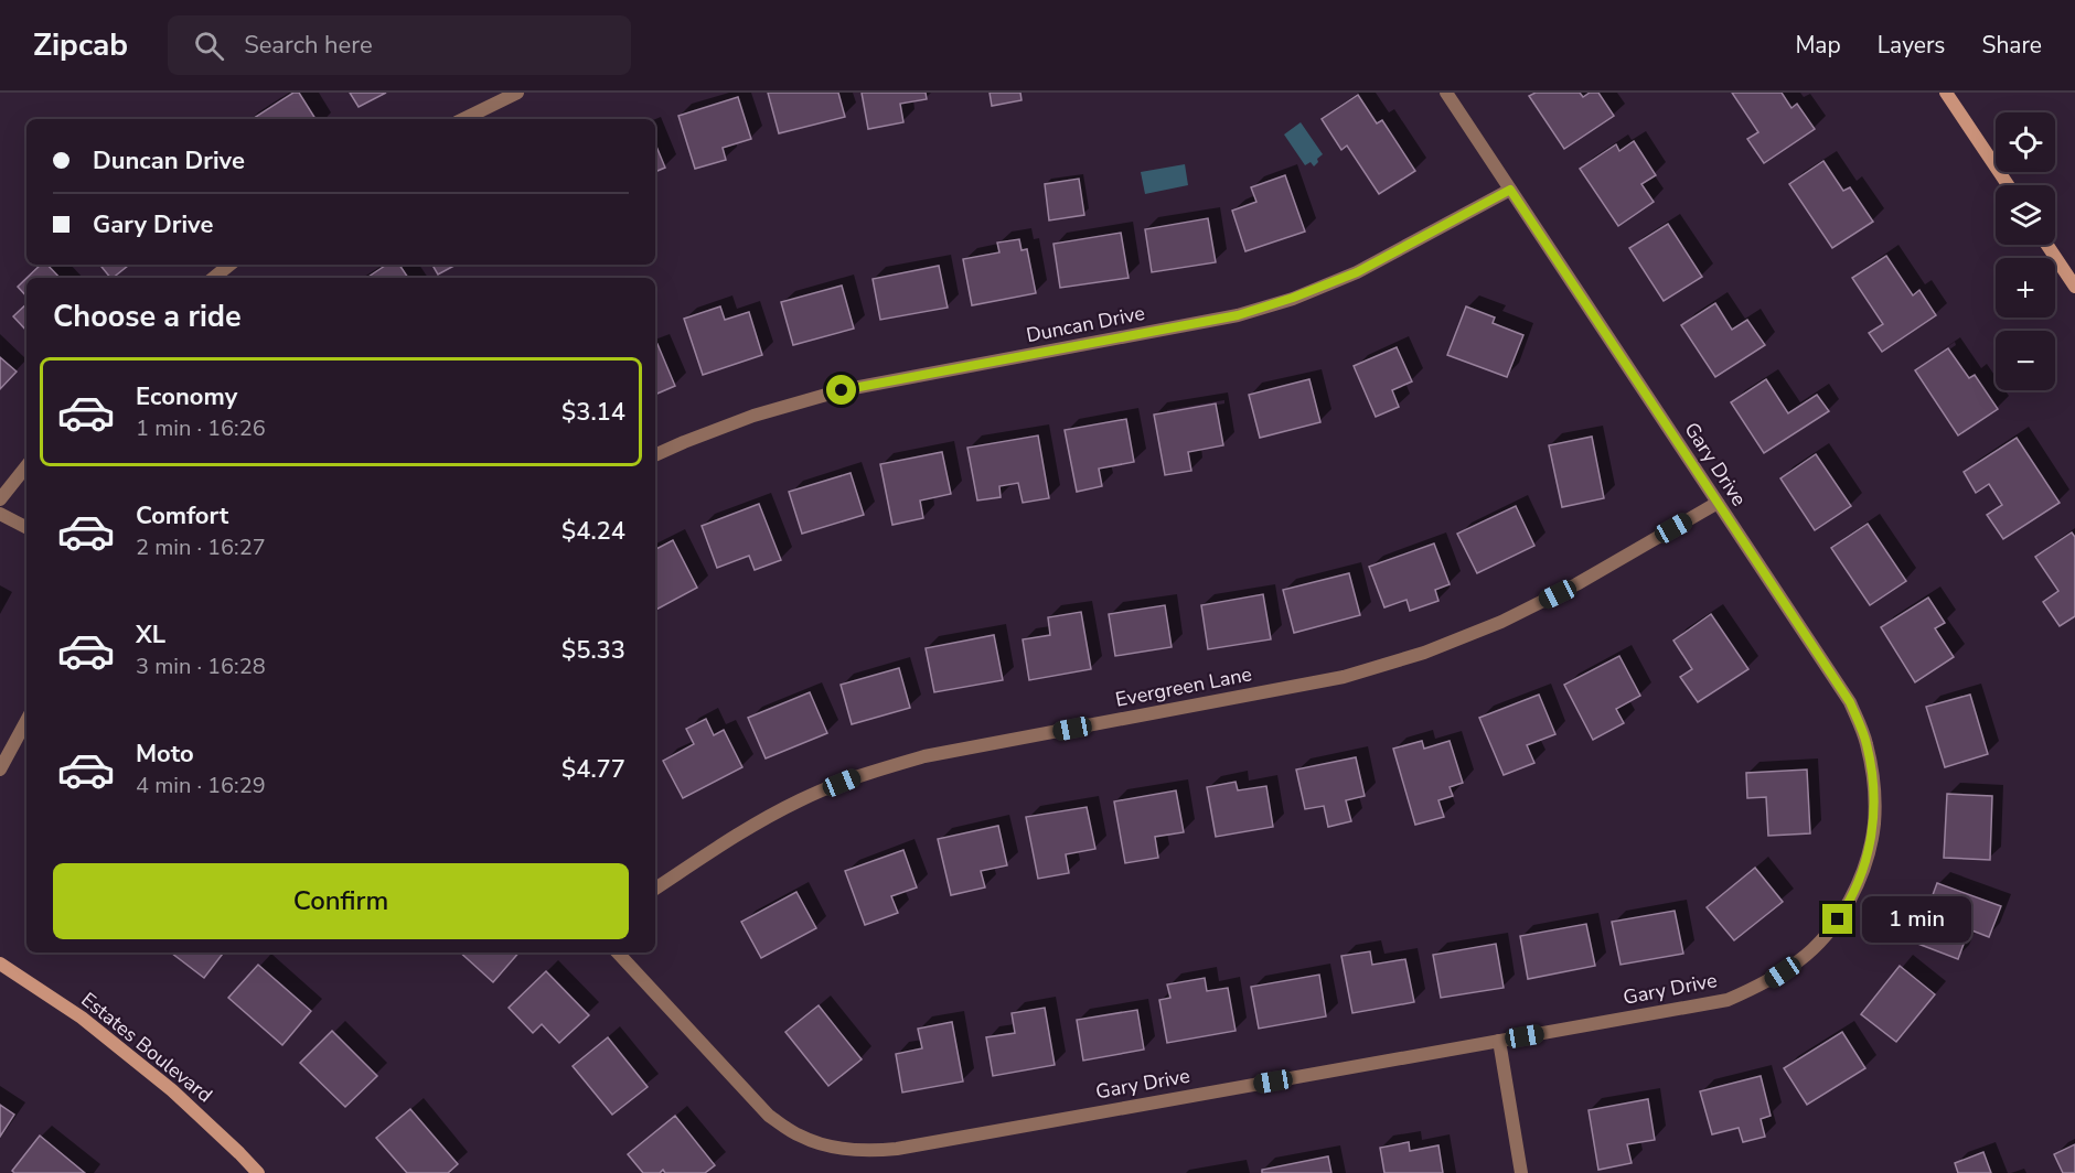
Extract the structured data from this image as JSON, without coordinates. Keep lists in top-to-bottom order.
{
  "streets": {
    "street": [
      "Duncan Drive",
      "Gary Drive",
      "Evergreen Lane",
      "Estates Boulevard"
    ]
  },
  "crossings": [
    ["Duncan Drive", "Gary Drive"],
    ["Gary Drive", "Evergreen Lane"]
  ],
  "page": {
    "header": "Zipcab",
    "search": "Search here",
    "nav": ["Map", "Layers", "Share"],
    "map_buttons": ["+", "−"],
    "banner": ["Duncan Drive", "Gary Drive"],
    "heading": "Choose a ride",
    "list": [
      {
        "name": "Economy",
        "note": "1 min · 16:26",
        "value": "$3.14"
      },
      {
        "name": "Comfort",
        "note": "2 min · 16:27",
        "value": "$4.24"
      },
      {
        "name": "XL",
        "note": "3 min · 16:28",
        "value": "$5.33"
      },
      {
        "name": "Moto",
        "note": "4 min · 16:29",
        "value": "$4.77"
      }
    ],
    "buttons": "Confirm",
    "bubble": "1 min"
  }
}
